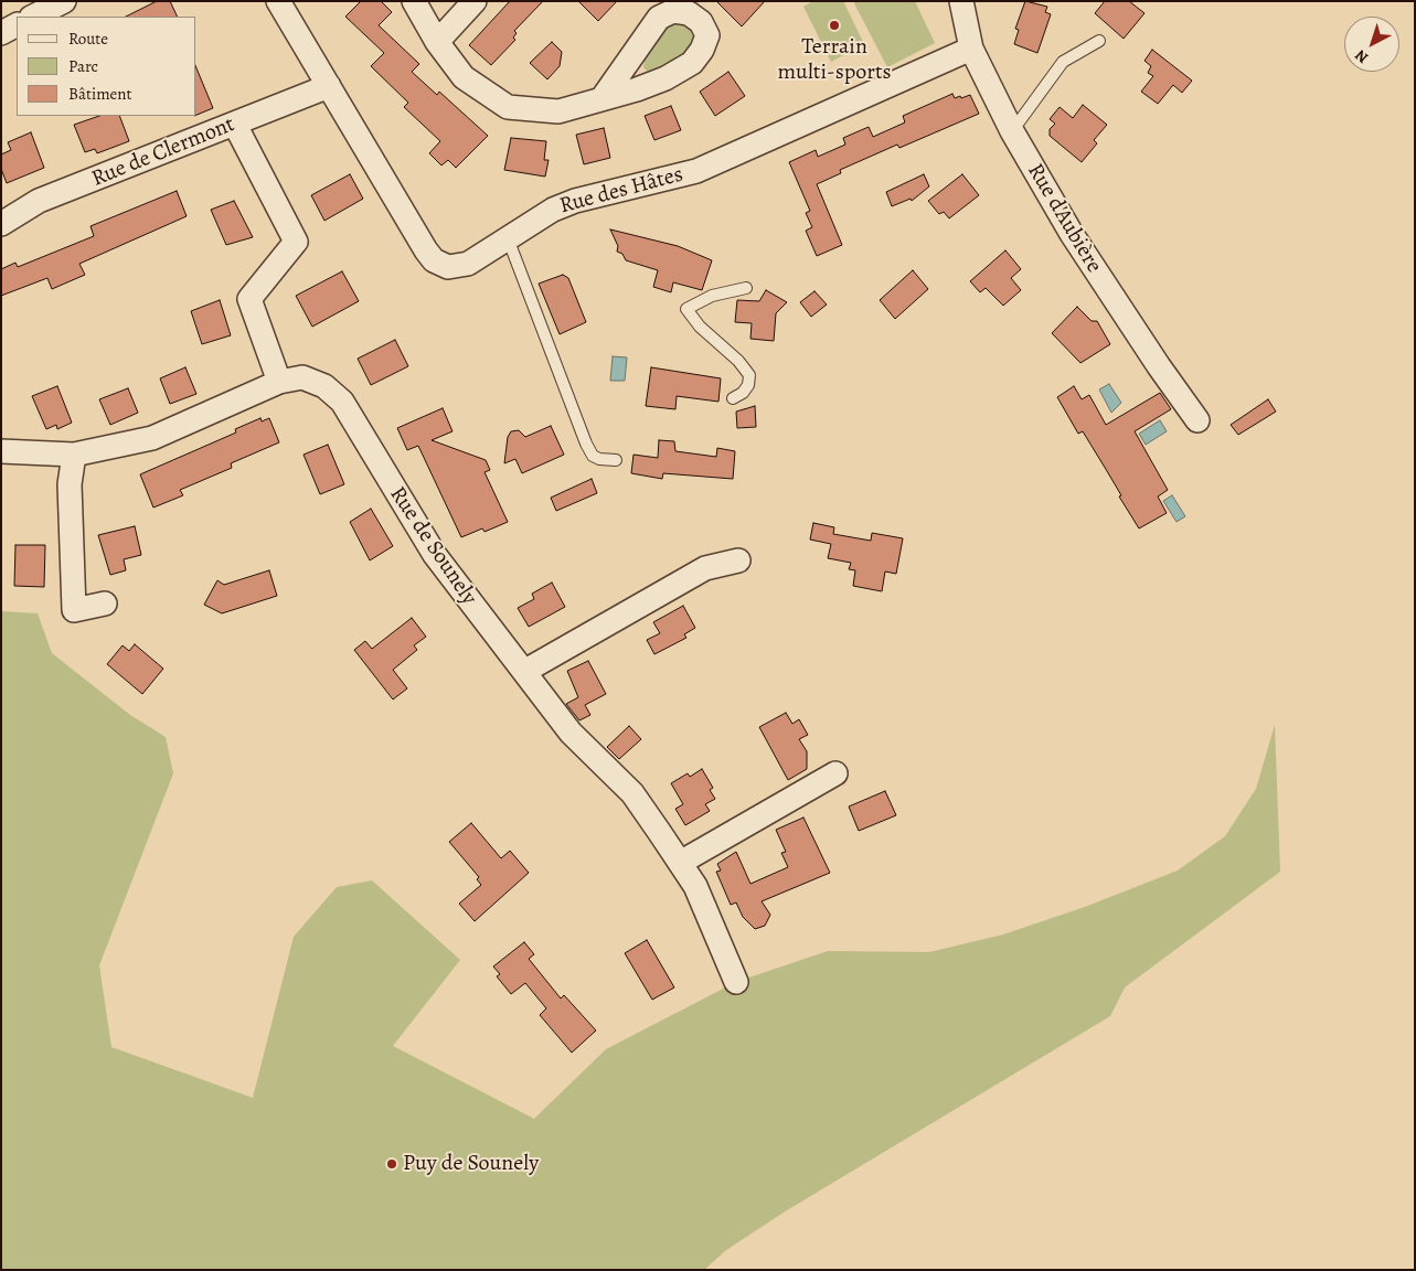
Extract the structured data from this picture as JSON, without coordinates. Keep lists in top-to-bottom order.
{
  "streets": {
    "street": [
      "Rue de Clermont",
      "Rue des Hâtes",
      "Rue d'Aubière",
      "Rue de Sounely"
    ]
  },
  "crossings": [
    ["Rue de Clermont", "Rue des Hâtes"],
    ["Rue des Hâtes", "Rue d'Aubière"]
  ],
  "places": ["Terrain multi-sports", "Puy de Sounely"],
  "legend": ["Route", "Parc", "Bâtiment"],
  "north": "bottom left"
}
